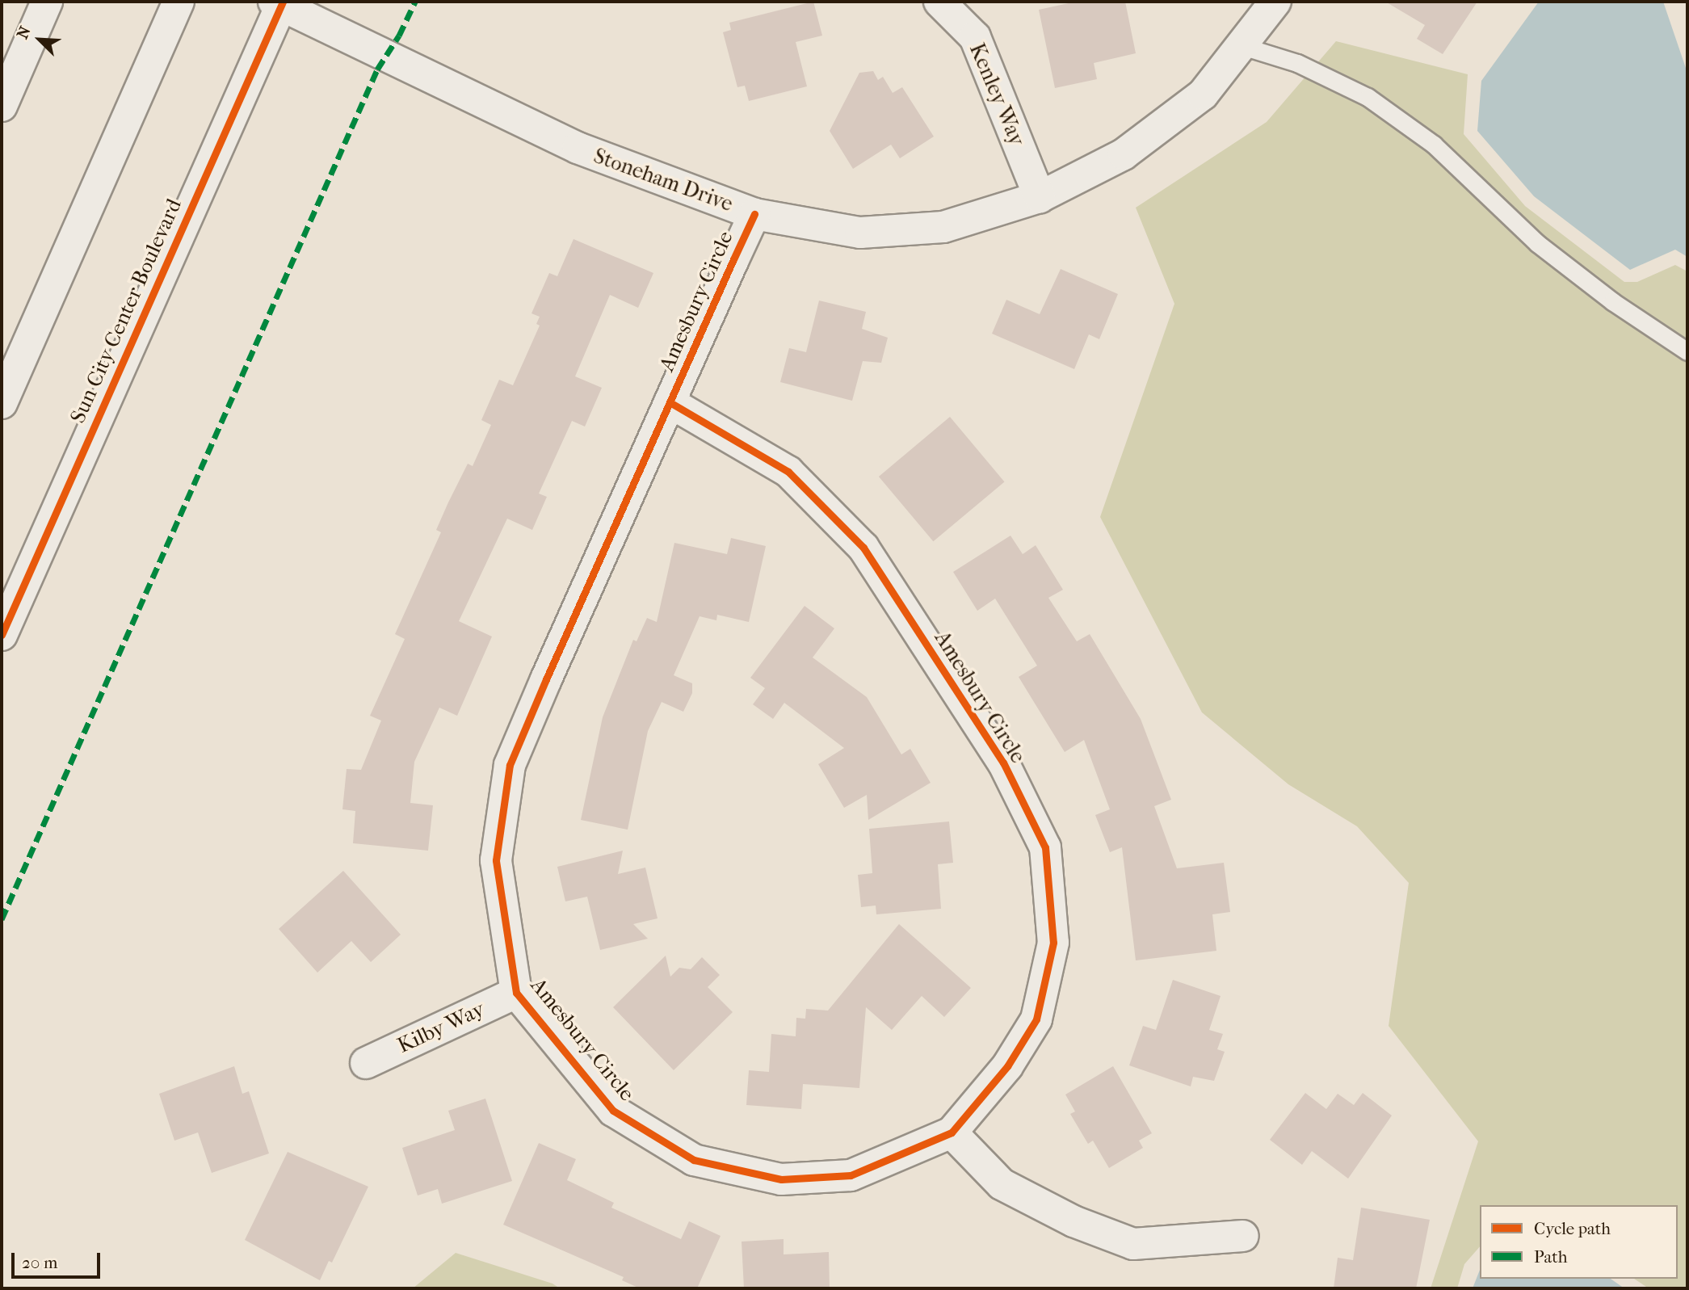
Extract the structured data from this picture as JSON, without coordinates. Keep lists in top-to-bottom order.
{
  "streets": {
    "street": [
      "Kenley Way",
      "Stoneham Drive",
      "Amesbury Circle",
      "Sun City Center Boulevard",
      "Kilby Way"
    ]
  },
  "crossings": [
    ["Kenley Way", "Stoneham Drive"],
    ["Stoneham Drive", "Amesbury Circle"],
    ["Stoneham Drive", "Sun City Center Boulevard"],
    ["Amesbury Circle", "Kilby Way"]
  ],
  "legend": ["Cycle path", "Path"],
  "scale_bar": "20 m",
  "north": "top left"
}
